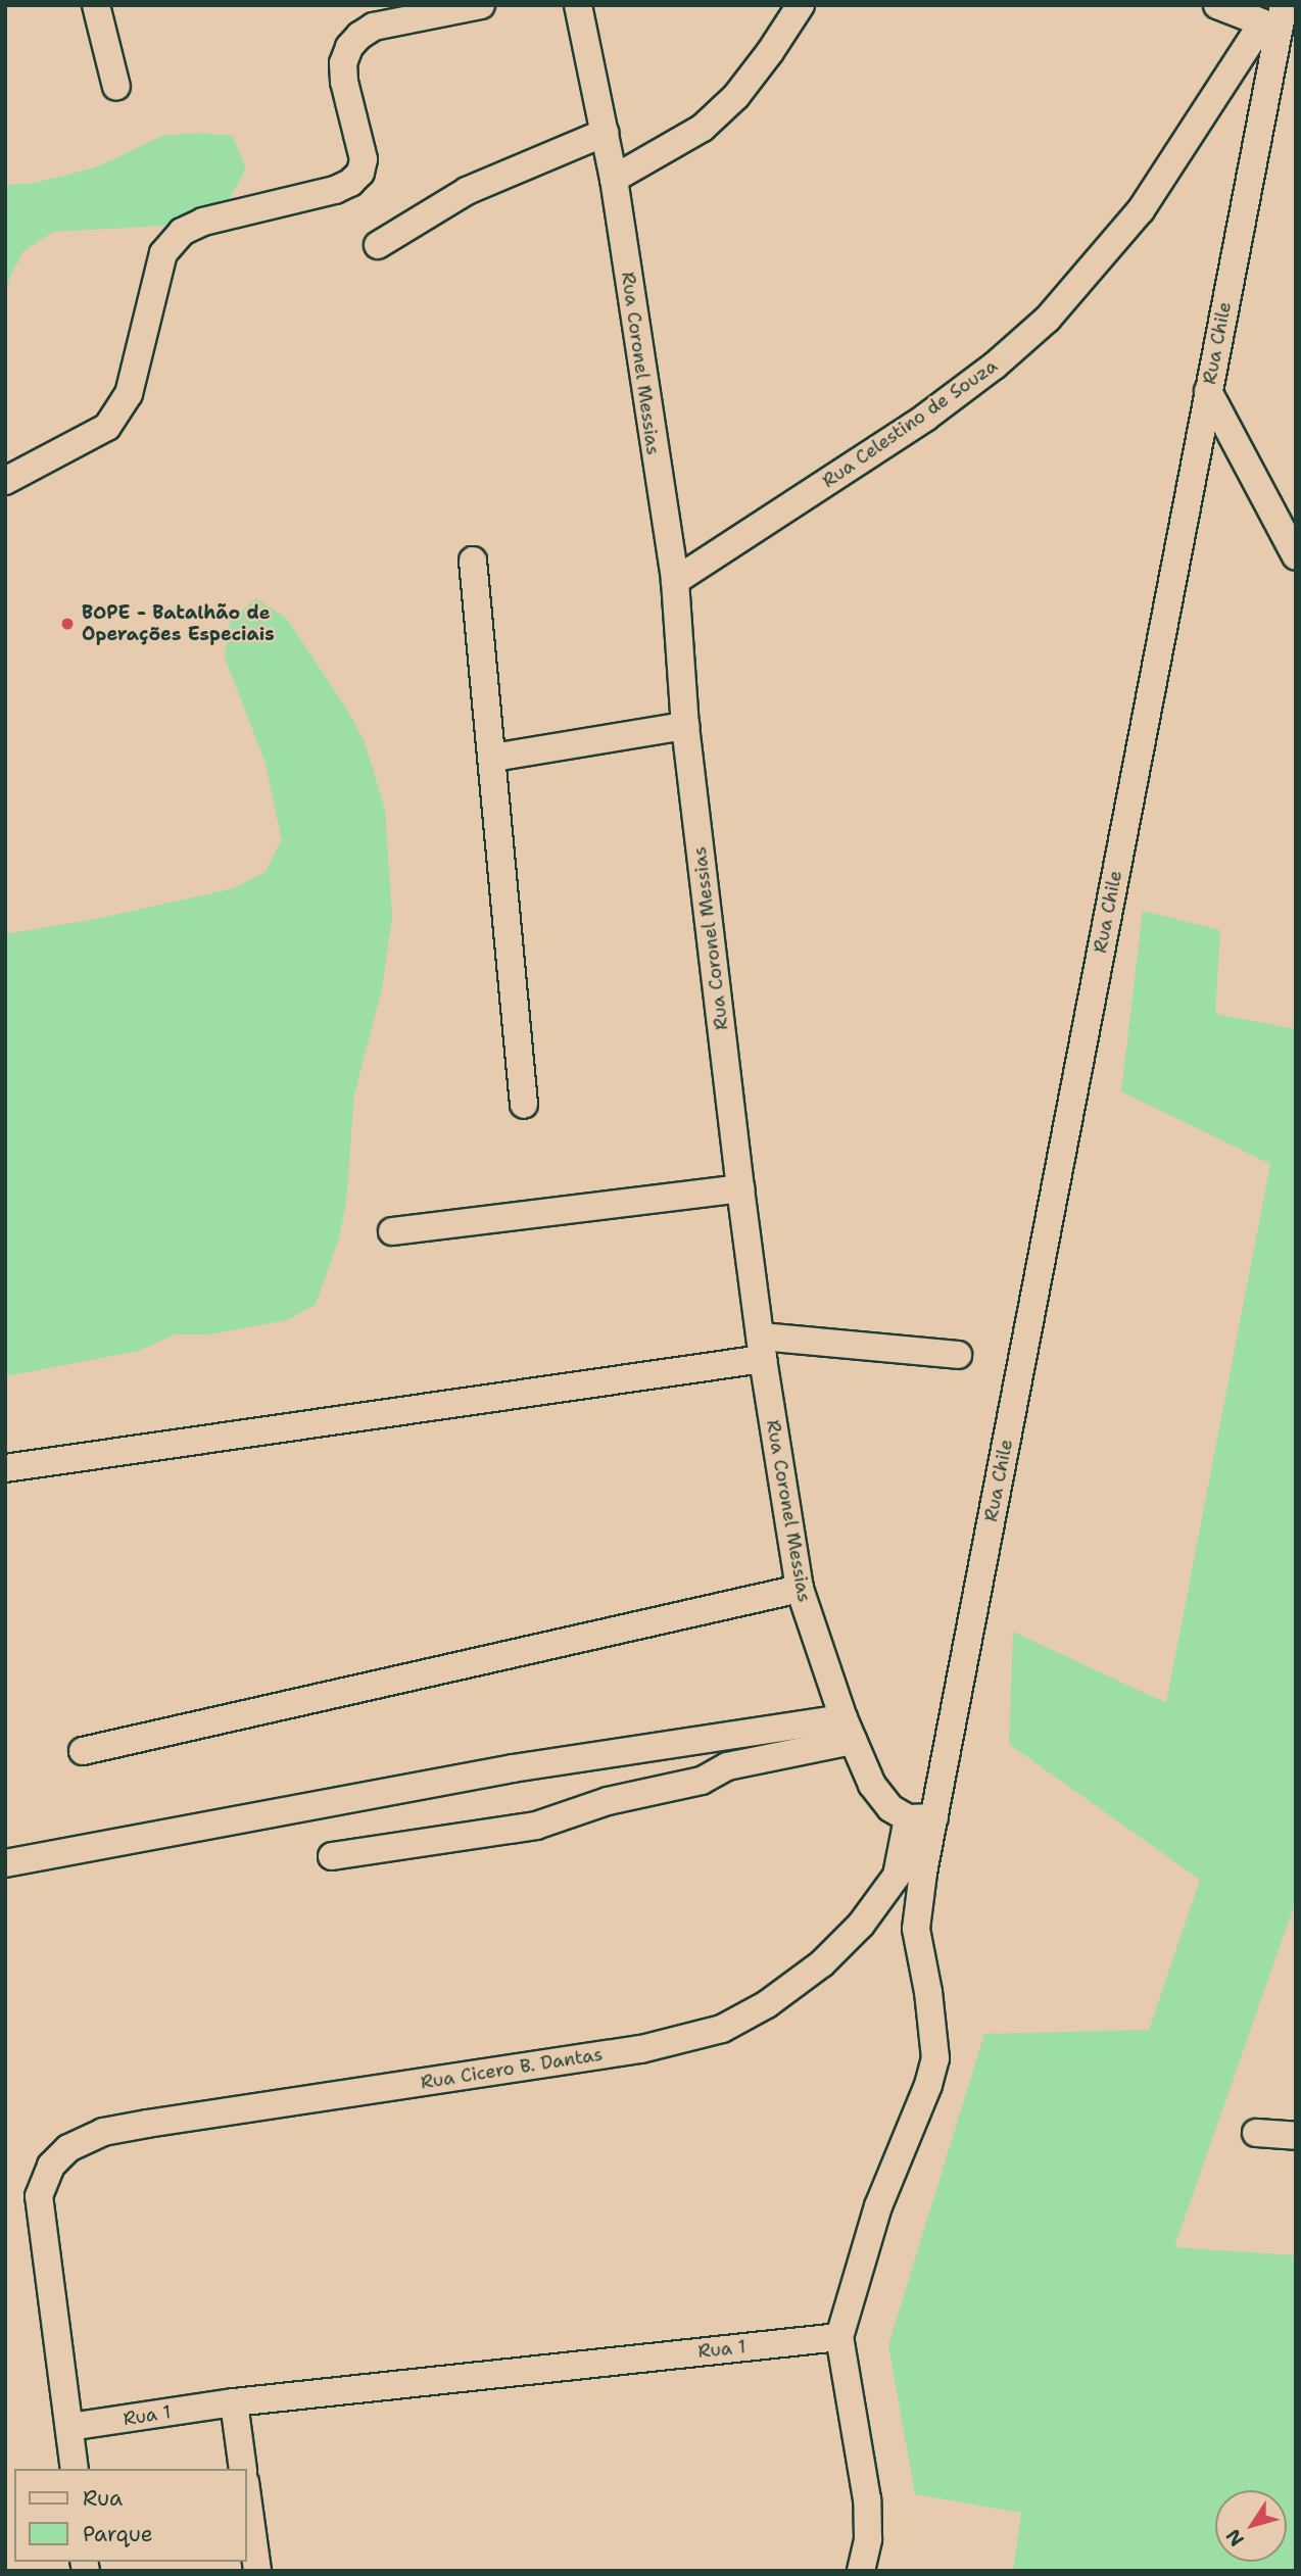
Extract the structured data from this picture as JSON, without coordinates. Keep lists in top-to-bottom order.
{
  "streets": {
    "street": [
      "Rua Chile",
      "Rua Coronel Messias",
      "Rua Celestino de Souza",
      "Rua Cicero B. Dantas",
      "Rua 1"
    ]
  },
  "crossings": [
    ["Rua Chile", "Rua Celestino de Souza"],
    ["Rua Coronel Messias", "Rua Celestino de Souza"],
    ["Rua Coronel Messias", "Rua Cicero B. Dantas"],
    ["Rua Cicero B. Dantas", "Rua 1"]
  ],
  "places": ["BOPE - Batalhão de Operações Especiais"],
  "legend": ["Rua", "Parque"],
  "north": "bottom left"
}
